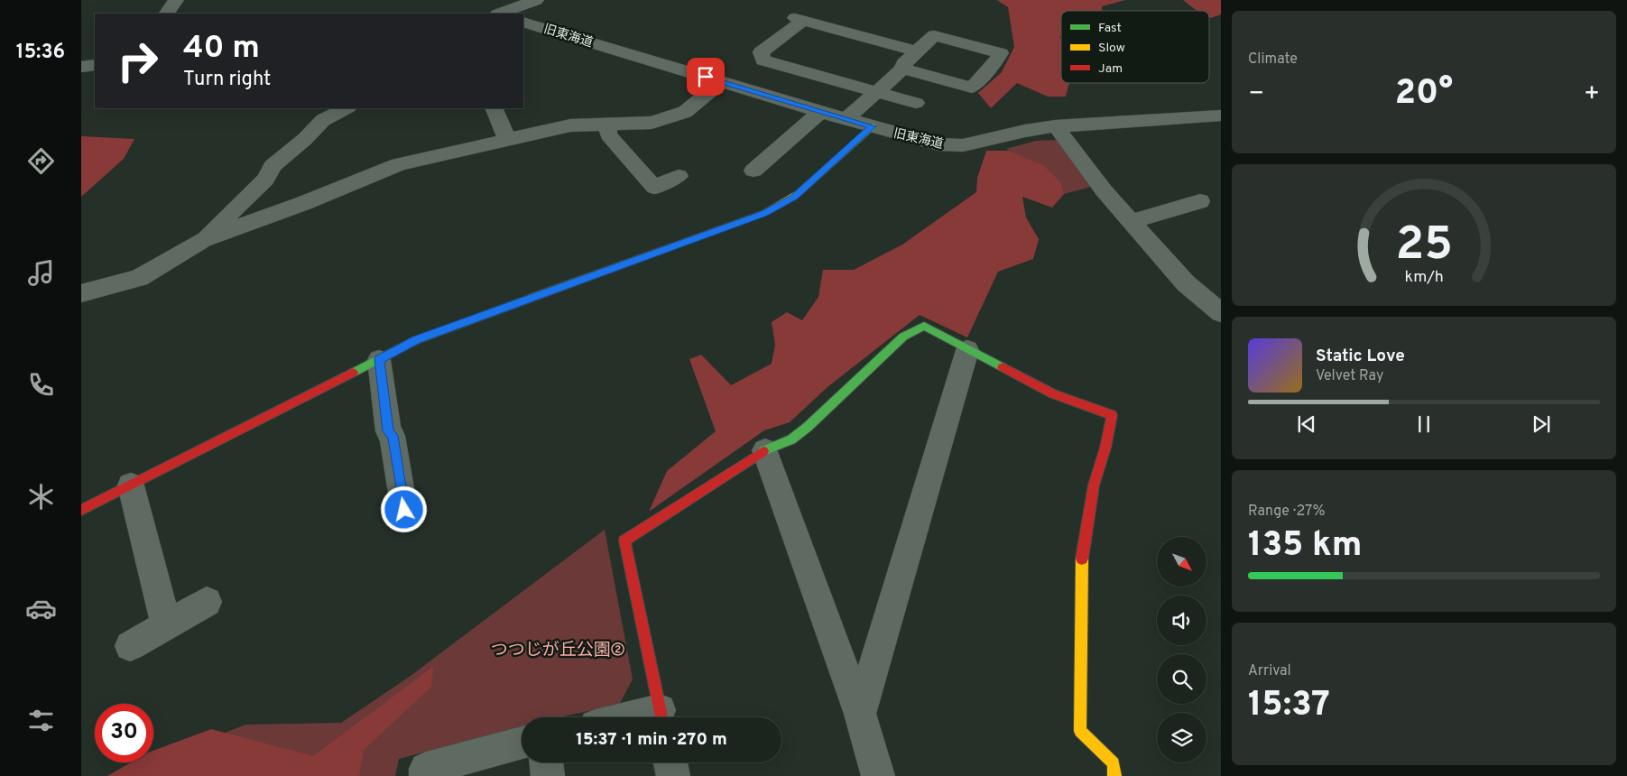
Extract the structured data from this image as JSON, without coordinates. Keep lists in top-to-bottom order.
{
  "streets": {
    "street": ["旧東海道"]
  },
  "parks": ["つつじが丘公園②"],
  "legend": ["Fast", "Slow", "Jam"],
  "north": "bottom right",
  "page": {
    "tabs": "15:36",
    "tile": [
      "Climate",
      ["Range · 27%", "135 km"],
      ["Arrival", "15:37"]
    ],
    "turn": ["40 m", "Turn right"],
    "heat": ["−", "20°", "+"],
    "song": ["Static Love", "Velvet Ray"],
    "limit": "30",
    "trip": "15:37 · 1 min · 270 m",
    "gauge": ["25", "km/h"]
  }
}
